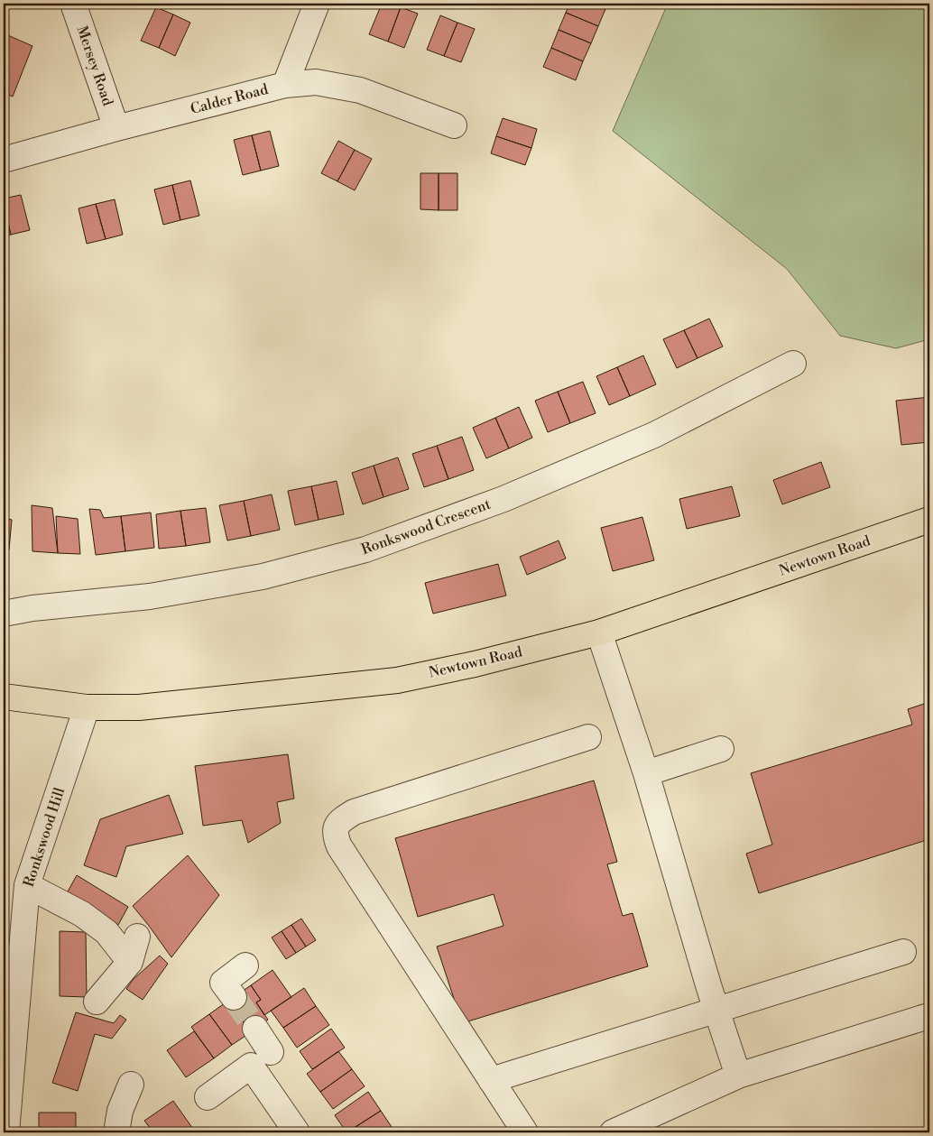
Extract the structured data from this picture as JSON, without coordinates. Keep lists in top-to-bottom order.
{
  "streets": {
    "main road": ["Newtown Road"],
    "street": [
      "Mersey Road",
      "Calder Road",
      "Ronkswood Crescent",
      "Ronkswood Hill"
    ]
  },
  "crossings": [
    ["Mersey Road", "Calder Road"],
    ["Newtown Road", "Ronkswood Hill"]
  ]
}
